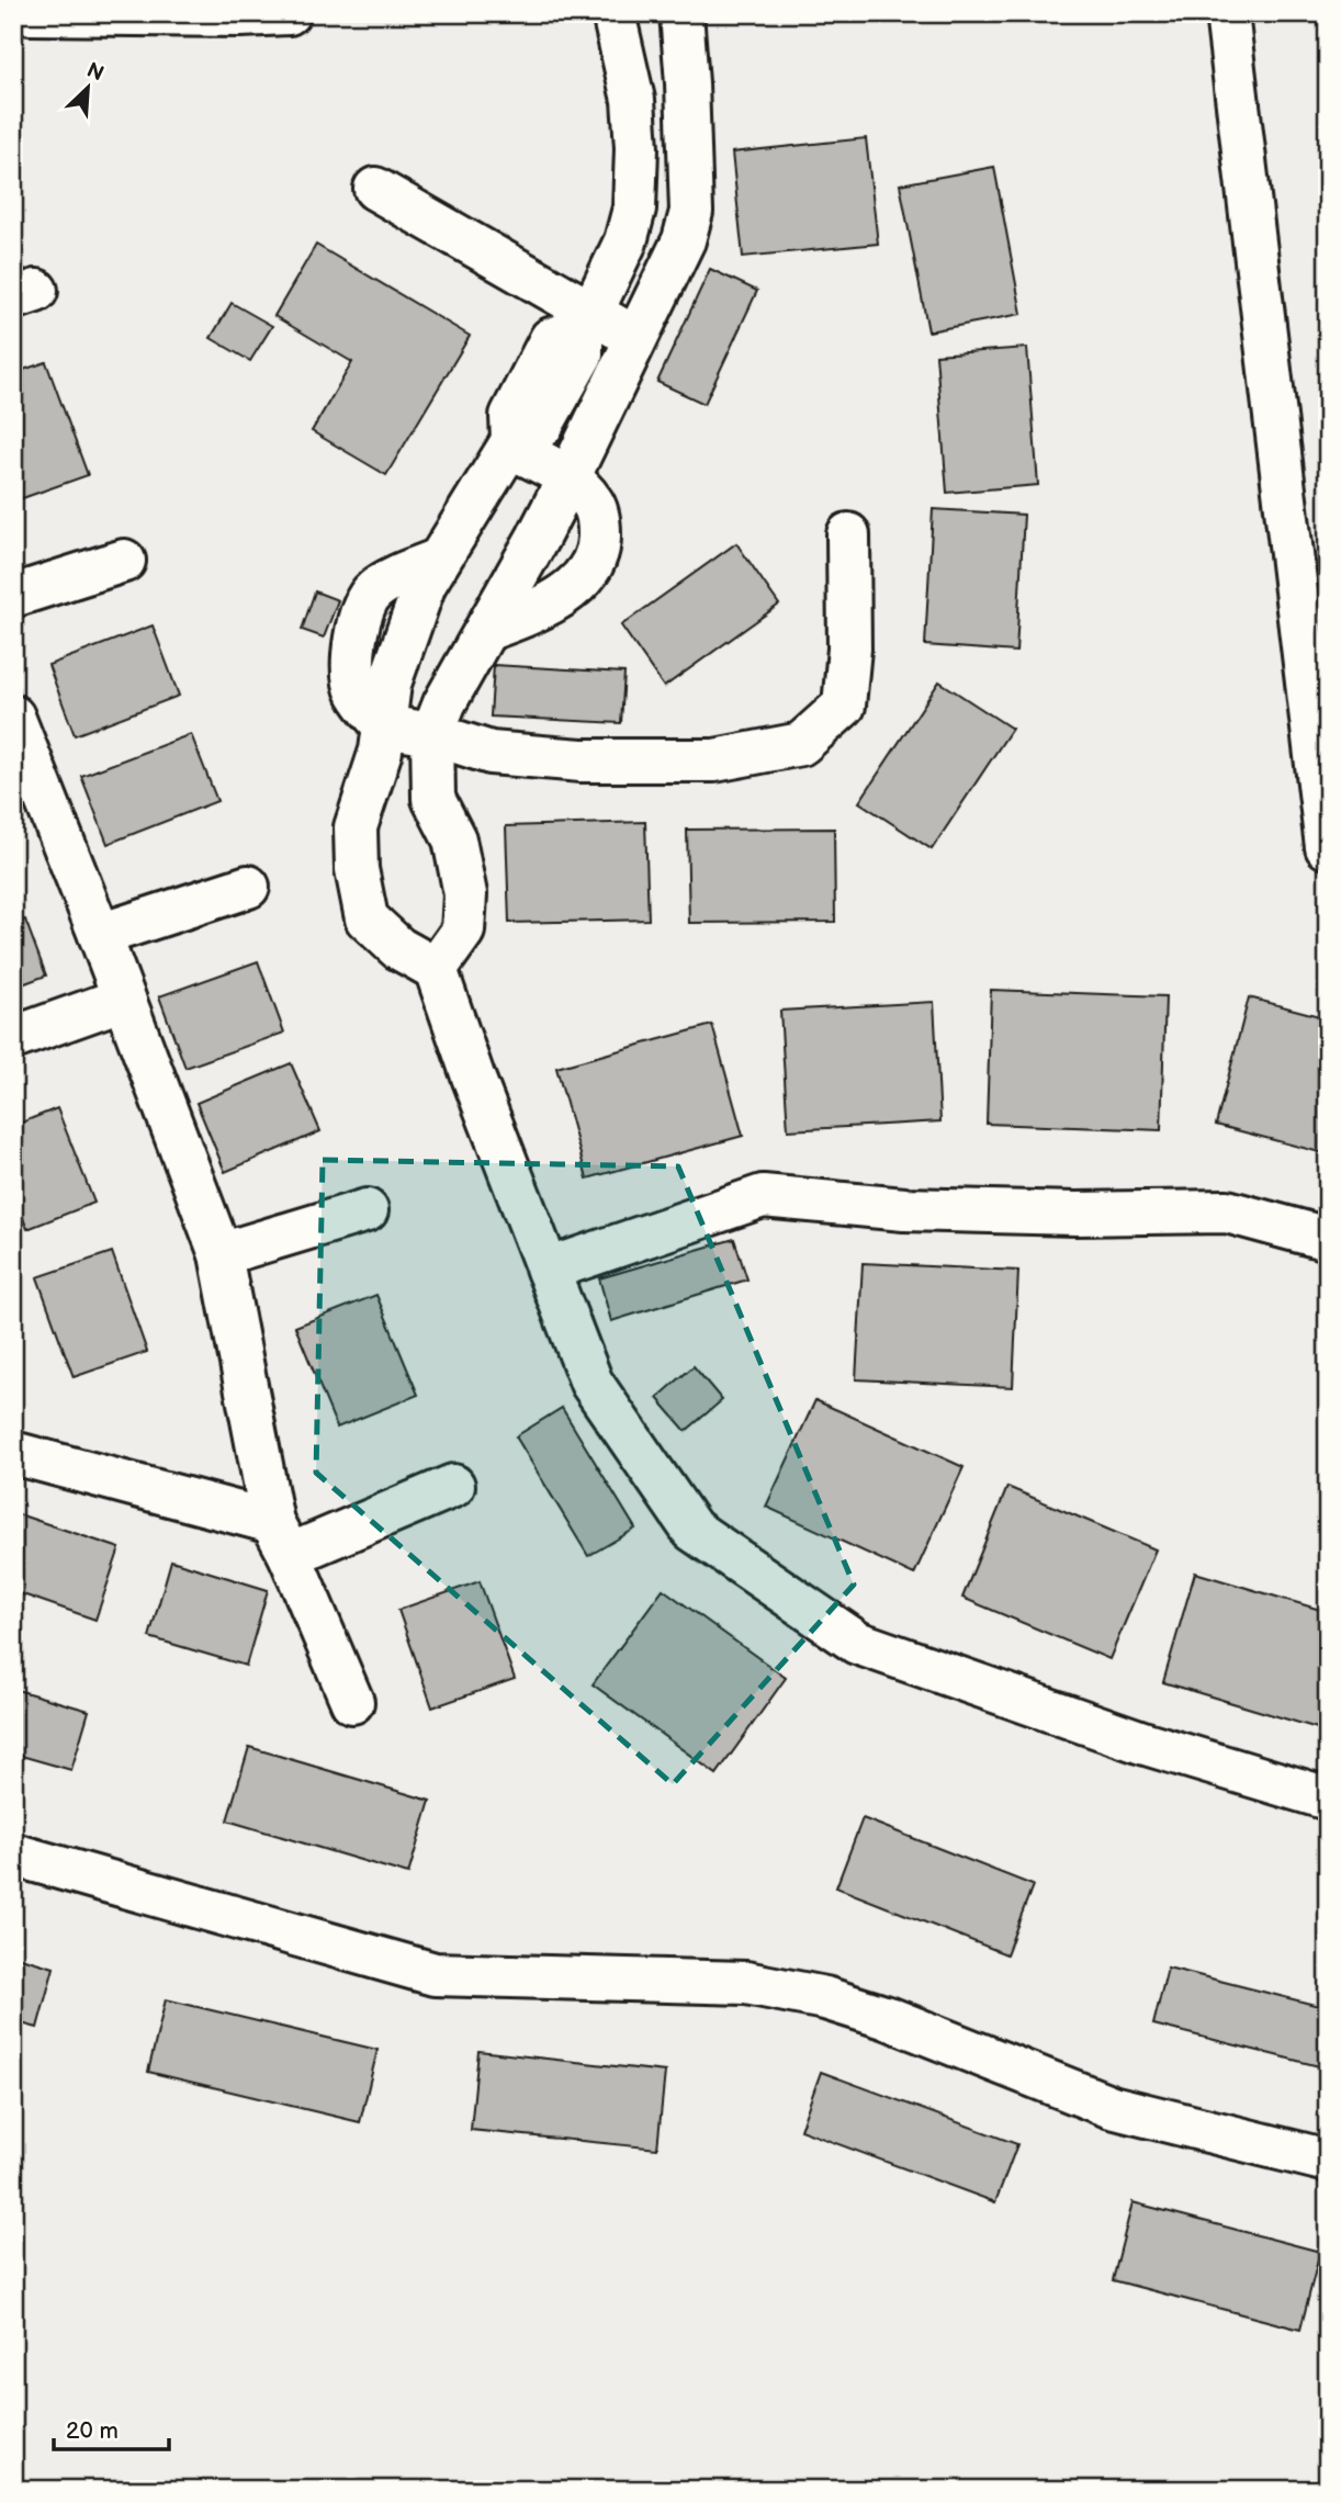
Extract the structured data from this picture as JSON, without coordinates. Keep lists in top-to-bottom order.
{
  "scale_bar": "20 m",
  "north": "top right"
}
